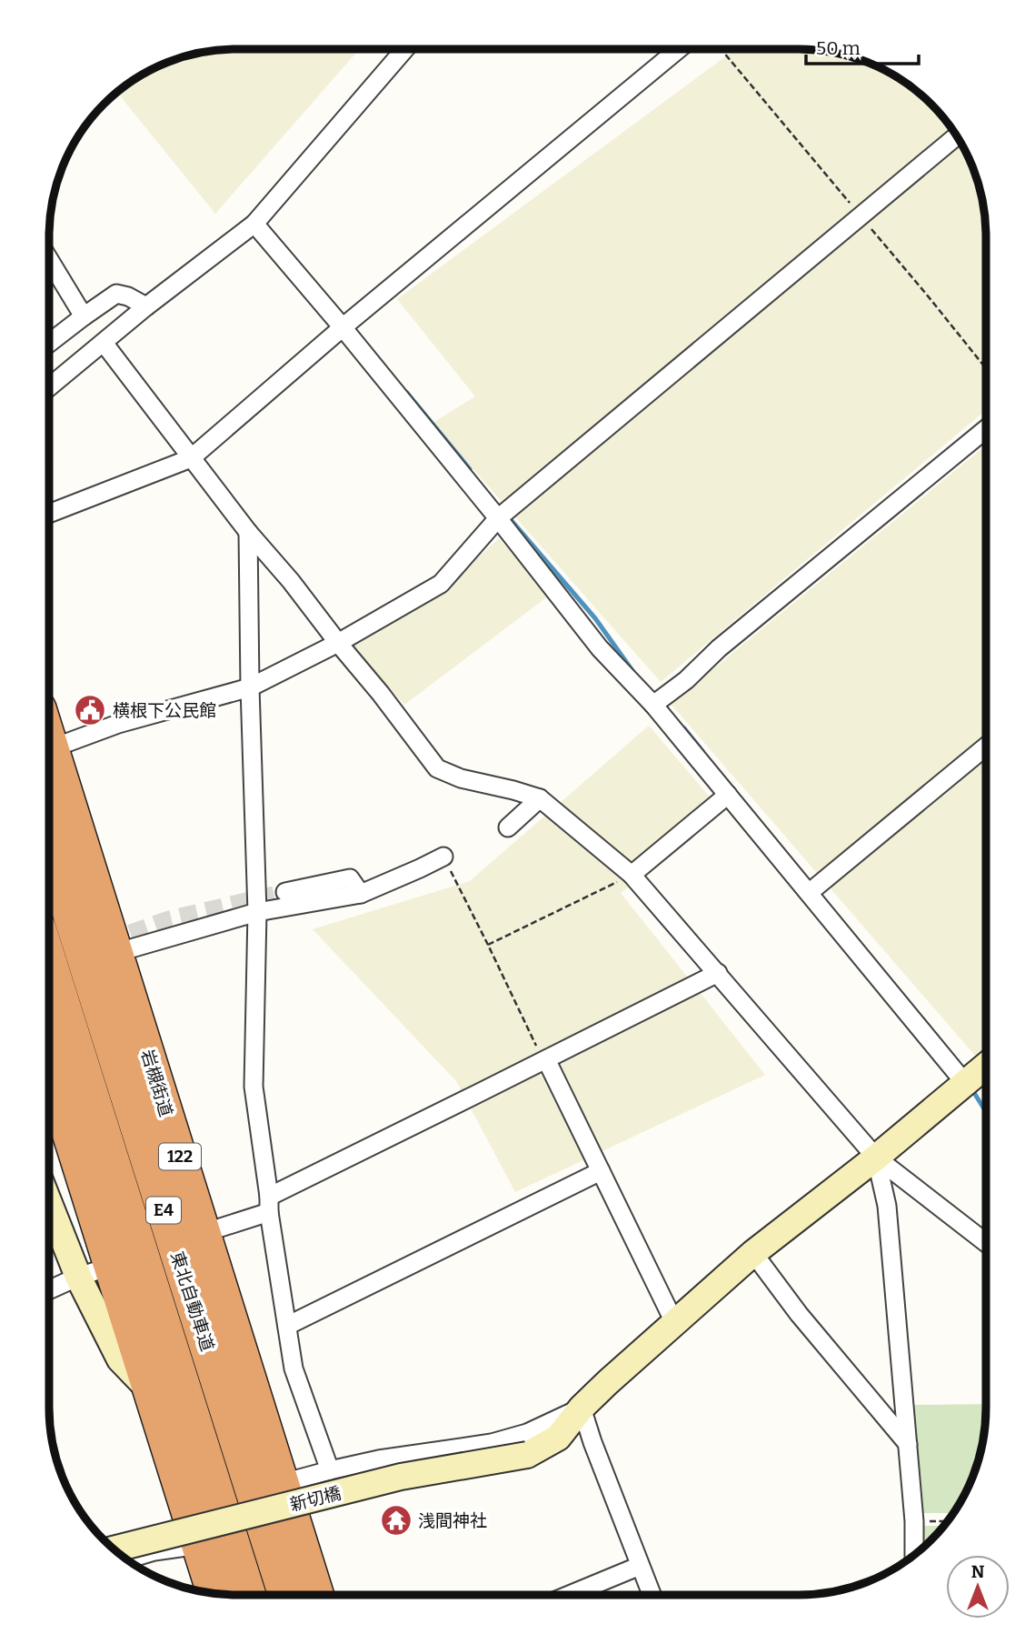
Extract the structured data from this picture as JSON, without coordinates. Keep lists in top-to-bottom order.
{
  "streets": {
    "highway": [
      "岩槻街道",
      "122",
      "E4",
      "東北自動車道"
    ],
    "street": ["新切橋"]
  },
  "places": {
    "public building": ["横根下公民館"],
    "temple": ["浅間神社"]
  },
  "scale_bar": "50 m",
  "north": "top"
}
